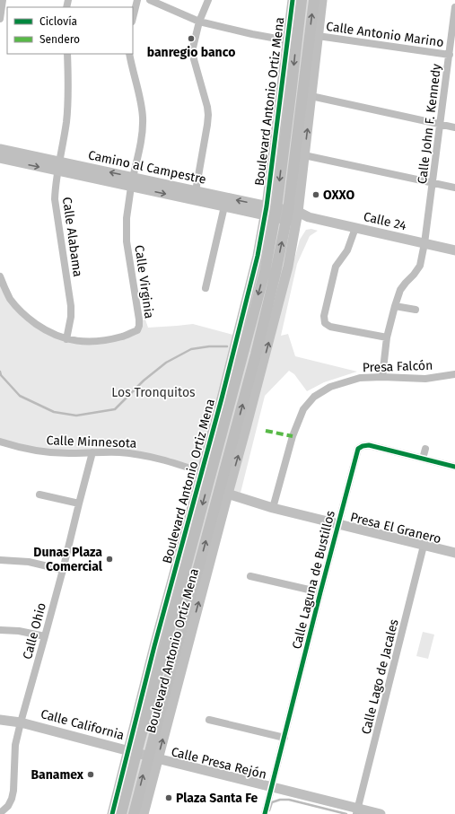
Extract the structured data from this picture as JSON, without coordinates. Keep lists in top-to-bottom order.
{
  "streets": {
    "main road": ["Boulevard Antonio Ortiz Mena"],
    "street": [
      "Calle Antonio Marino",
      "Calle John F. Kennedy",
      "Camino al Campestre",
      "Calle 24",
      "Calle Alabama",
      "Calle Virginia",
      "Presa Falcón",
      "Calle Minnesota",
      "Presa El Granero",
      "Calle Laguna de Bustillos",
      "Calle Ohio",
      "Calle Lago de Jacales",
      "Calle California",
      "Calle Presa Rejón"
    ]
  },
  "crossings": [
    ["Calle Antonio Marino", "Calle John F. Kennedy"],
    ["Boulevard Antonio Ortiz Mena", "Camino al Campestre"],
    ["Boulevard Antonio Ortiz Mena", "Calle Minnesota"],
    ["Boulevard Antonio Ortiz Mena", "Calle California"],
    ["Calle John F. Kennedy", "Calle 24"],
    ["Calle John F. Kennedy", "Presa Falcón"],
    ["Camino al Campestre", "Calle 24"],
    ["Camino al Campestre", "Calle Alabama"],
    ["Camino al Campestre", "Calle Virginia"],
    ["Calle Alabama", "Calle Virginia"],
    ["Presa Falcón", "Presa El Granero"],
    ["Calle Minnesota", "Calle Ohio"],
    ["Presa El Granero", "Calle Laguna de Bustillos"],
    ["Presa El Granero", "Calle Lago de Jacales"],
    ["Calle Laguna de Bustillos", "Calle Presa Rejón"],
    ["Calle Ohio", "Calle California"],
    ["Calle Lago de Jacales", "Calle Presa Rejón"],
    ["Calle California", "Calle Presa Rejón"]
  ],
  "parks": ["Los Tronquitos"],
  "places": [
    "banregio banco",
    "OXXO",
    "Dunas Plaza Comercial",
    "Banamex",
    "Plaza Santa Fe"
  ],
  "legend": ["Ciclovía", "Sendero"]
}
